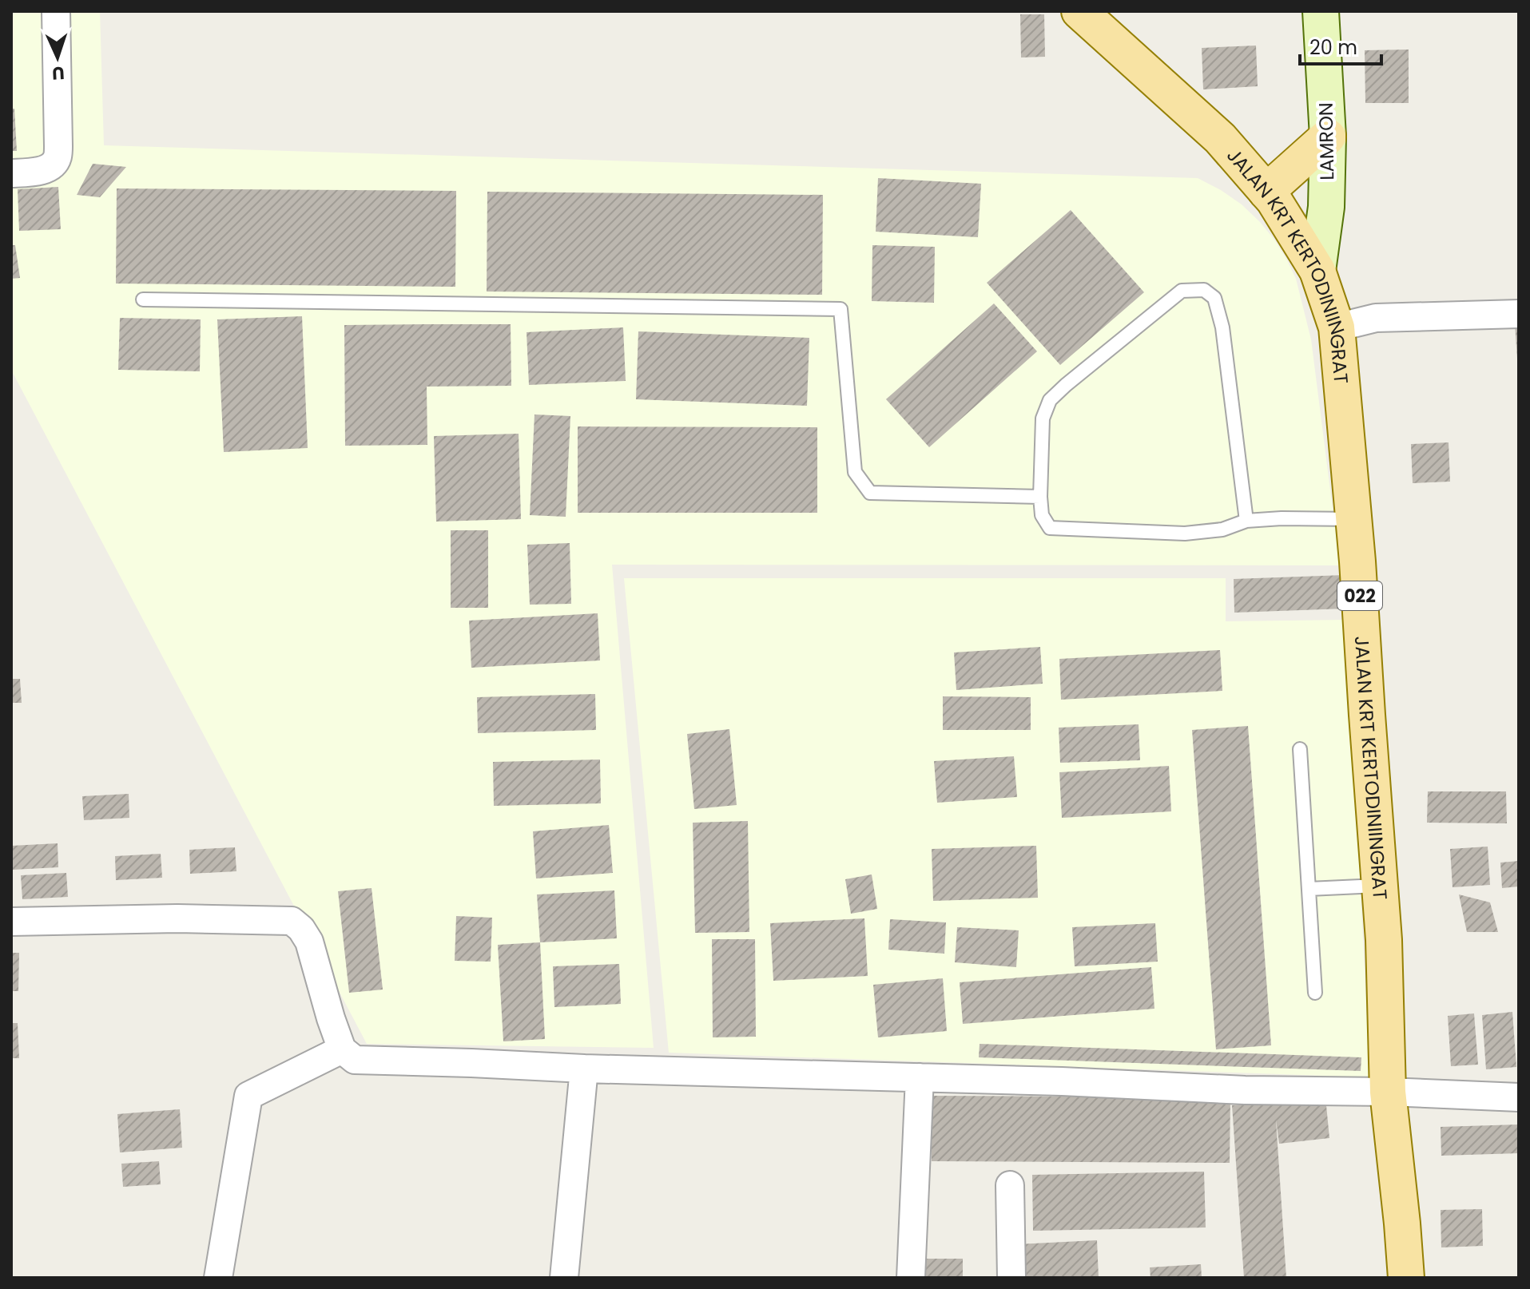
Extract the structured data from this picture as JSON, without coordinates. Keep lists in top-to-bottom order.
{
  "streets": {
    "main road": ["JALAN KRT KERTODINIINGRAT", "022"],
    "street": ["LAMRON"]
  },
  "crossings": [
    ["LAMRON", "JALAN KRT KERTODINIINGRAT"]
  ],
  "scale_bar": "20 m",
  "north": "bottom"
}
